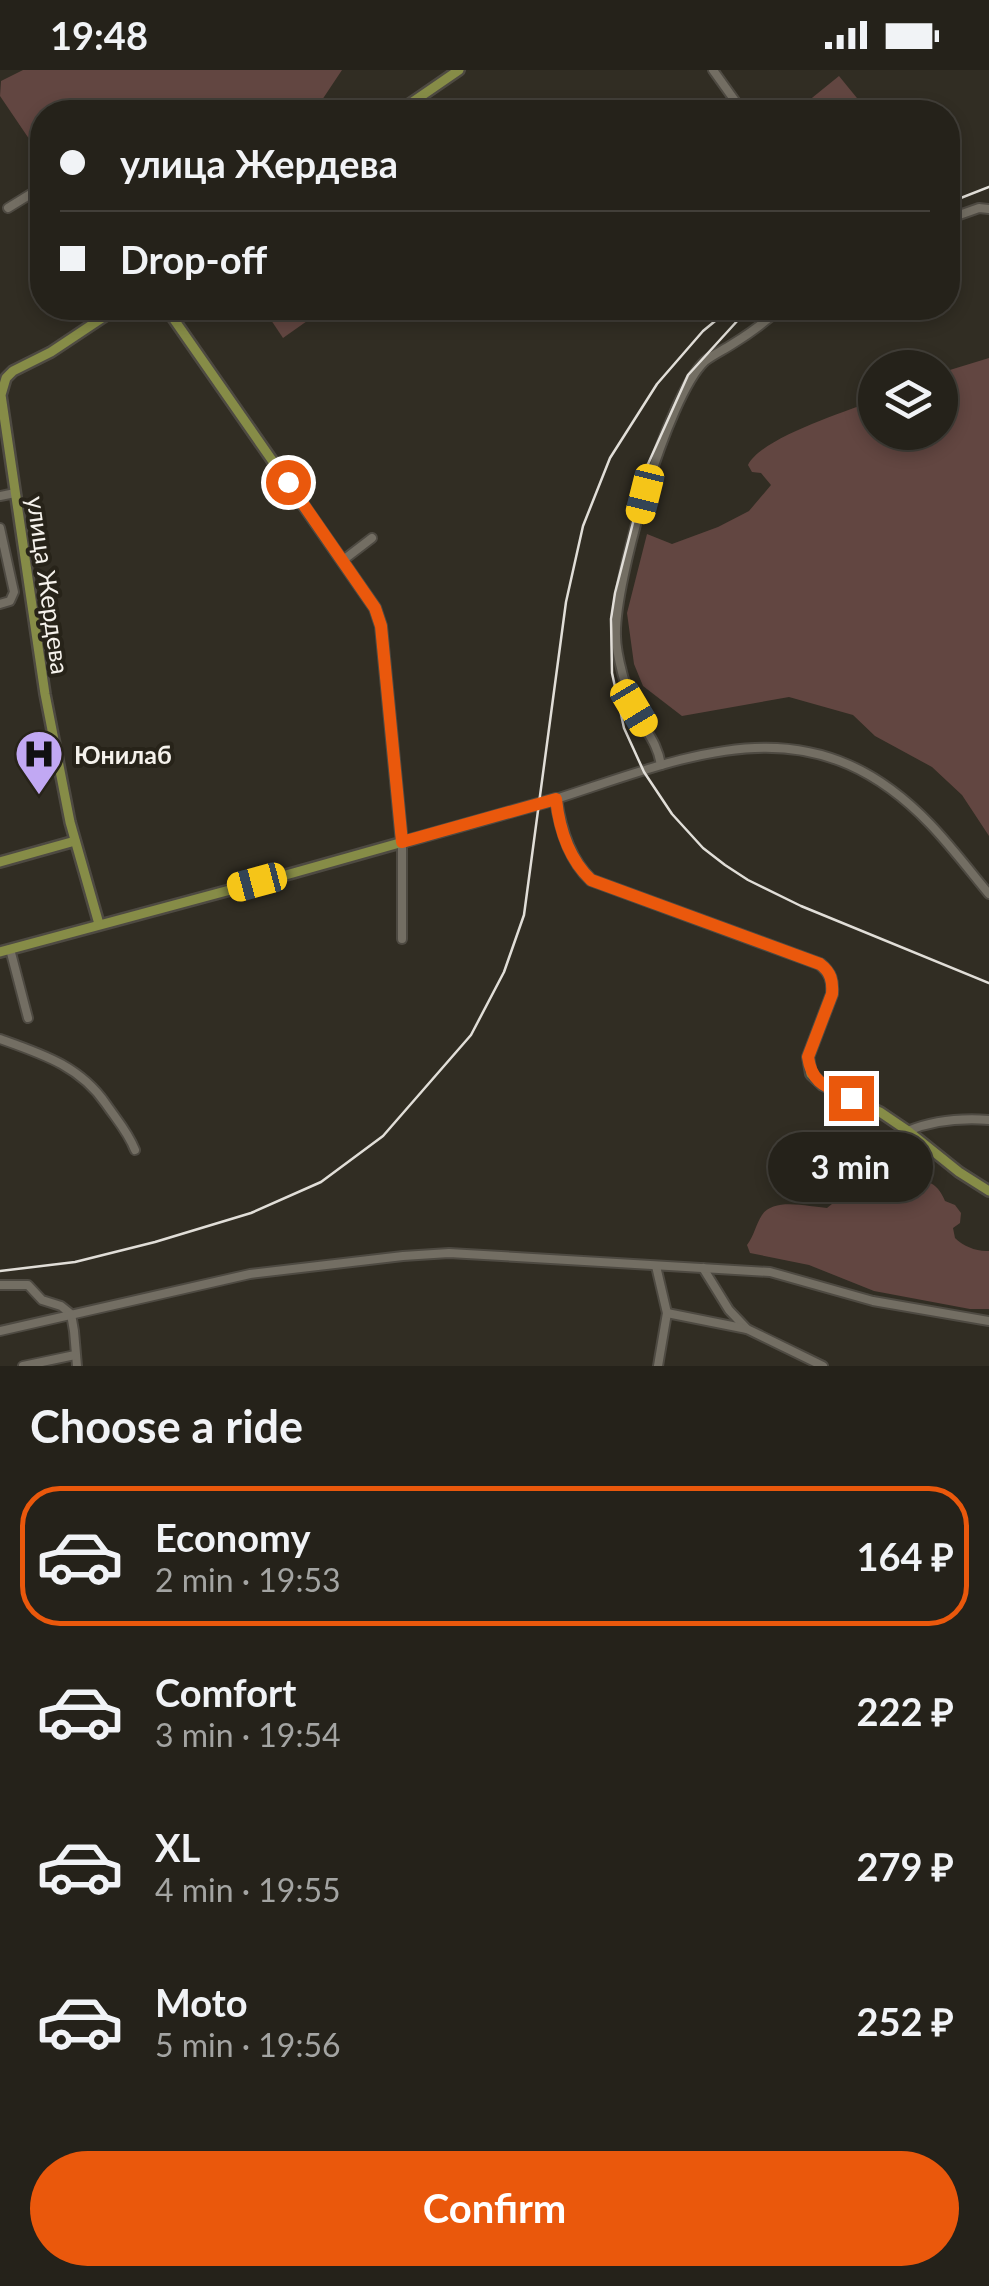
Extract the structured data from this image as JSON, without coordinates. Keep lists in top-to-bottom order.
{
  "streets": {
    "main road": ["улица Жердева"]
  },
  "places": {
    "hospital": ["Юнилаб"]
  },
  "page": {
    "status": "19:48",
    "banner": ["улица Жердева", "Drop-off"],
    "bubble": "3 min",
    "heading": "Choose a ride",
    "list": [
      {
        "name": "Economy",
        "note": "2 min · 19:53",
        "value": "164 ₽"
      },
      {
        "name": "Comfort",
        "note": "3 min · 19:54",
        "value": "222 ₽"
      },
      {
        "name": "XL",
        "note": "4 min · 19:55",
        "value": "279 ₽"
      },
      {
        "name": "Moto",
        "note": "5 min · 19:56",
        "value": "252 ₽"
      }
    ],
    "buttons": "Confirm"
  }
}
